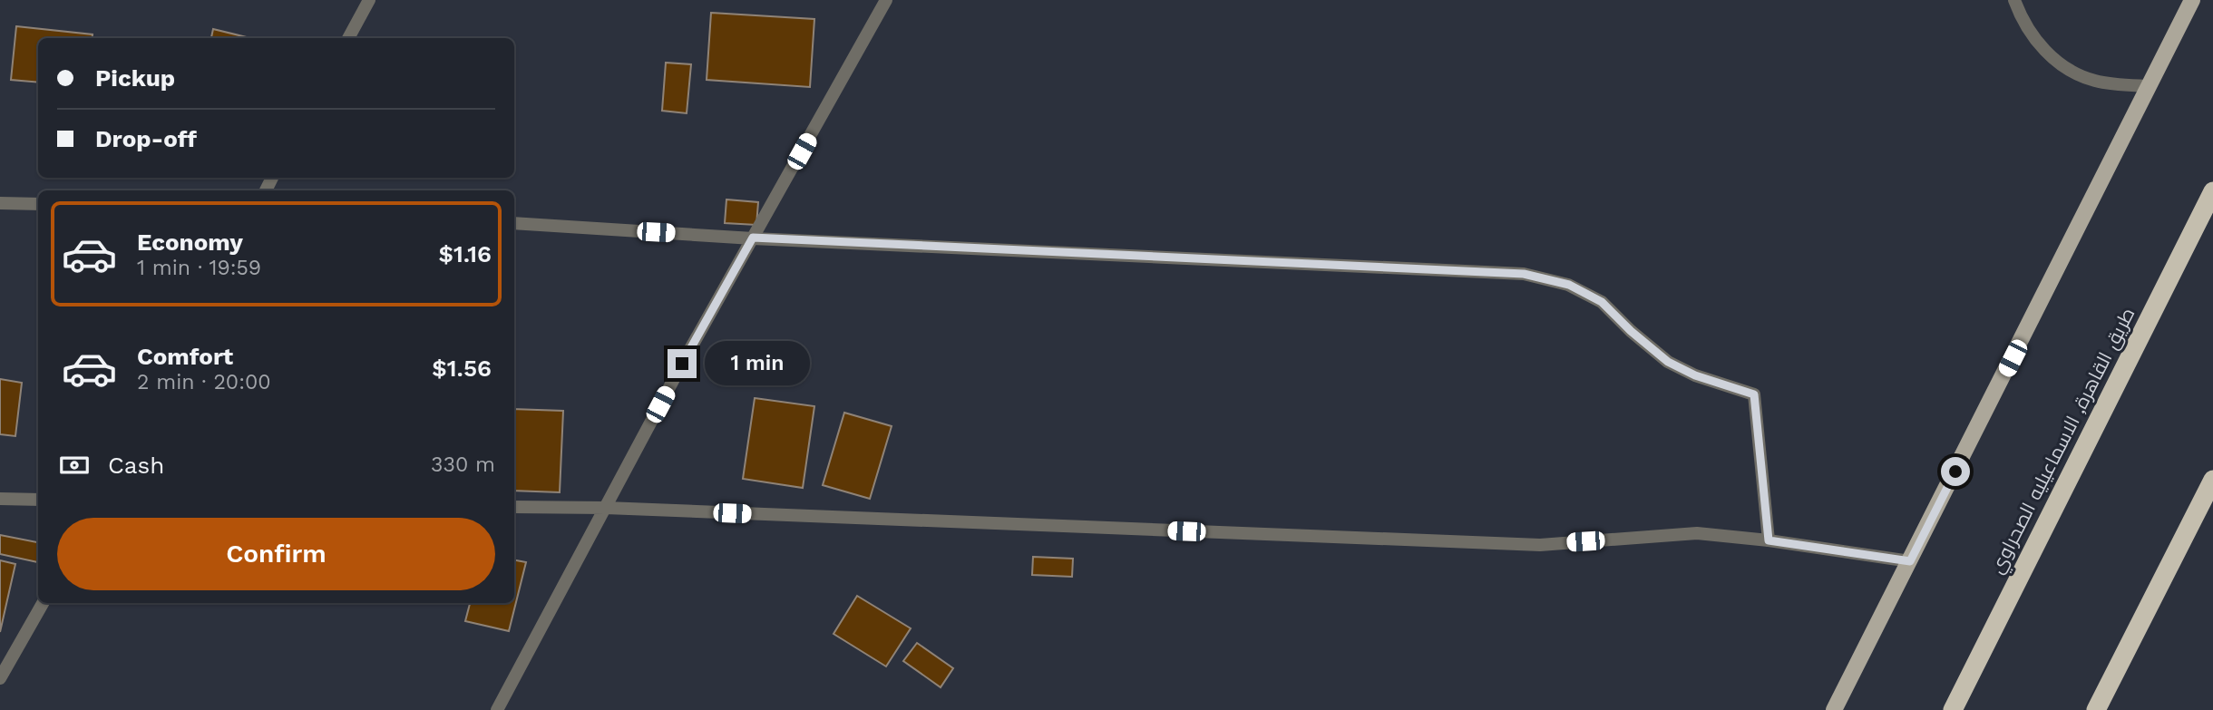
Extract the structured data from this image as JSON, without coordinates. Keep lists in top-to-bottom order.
{
  "streets": {
    "highway": ["طريق القاهرة, الاسماعيليه الصحراوي"]
  },
  "page": {
    "banner": ["Pickup", "Drop-off"],
    "list": [
      {
        "name": "Economy",
        "note": "1 min · 19:59",
        "value": "$1.16"
      },
      {
        "name": "Comfort",
        "note": "2 min · 20:00",
        "value": "$1.56"
      }
    ],
    "bubble": "1 min",
    "pay": ["Cash", "330 m"],
    "buttons": "Confirm"
  }
}
